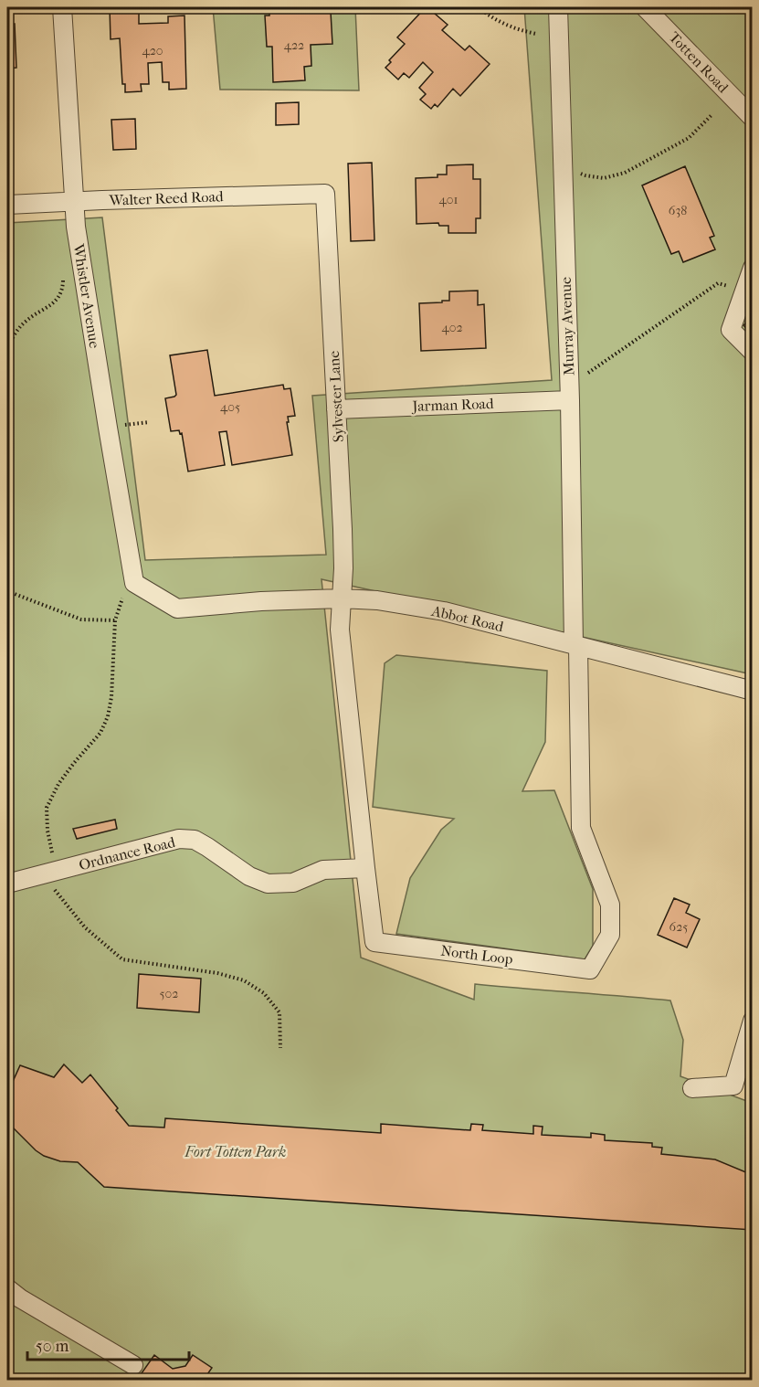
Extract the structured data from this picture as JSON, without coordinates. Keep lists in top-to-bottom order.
{
  "streets": {
    "street": [
      "Totten Road",
      "Walter Reed Road",
      "Whistler Avenue",
      "Murray Avenue",
      "Sylvester Lane",
      "Jarman Road",
      "Abbot Road",
      "Ordnance Road",
      "North Loop"
    ]
  },
  "crossings": [
    ["Walter Reed Road", "Whistler Avenue"],
    ["Walter Reed Road", "Sylvester Lane"],
    ["Whistler Avenue", "Abbot Road"],
    ["Murray Avenue", "Jarman Road"],
    ["Murray Avenue", "Abbot Road"],
    ["Murray Avenue", "North Loop"],
    ["Sylvester Lane", "Jarman Road"],
    ["Sylvester Lane", "Abbot Road"],
    ["Sylvester Lane", "North Loop"],
    ["Abbot Road", "North Loop"],
    ["Ordnance Road", "North Loop"]
  ],
  "parks": ["Fort Totten Park"],
  "house_numbers": [
    "422",
    "420",
    "401",
    "638",
    "402",
    "405",
    "625",
    "502"
  ],
  "scale_bar": "50 m"
}
